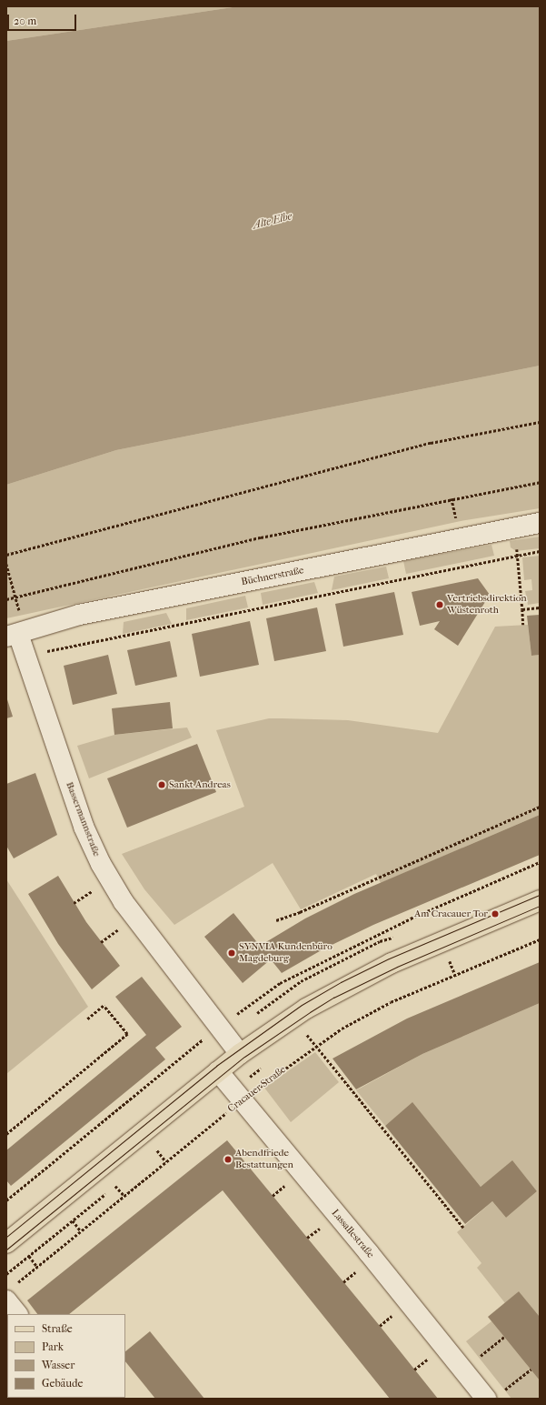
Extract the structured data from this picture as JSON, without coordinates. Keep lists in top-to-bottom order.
{
  "streets": {
    "street": ["Büchnerstraße", "Bassermannstraße", "Lassallestraße"],
    "path": ["Cracauer Straße"]
  },
  "crossings": [
    ["Büchnerstraße", "Bassermannstraße"],
    ["Cracauer Straße", "Lassallestraße"]
  ],
  "water": ["Alte Elbe"],
  "places": [
    "Vertriebsdirektion Wüstenroth",
    "Sankt Andreas",
    "Am Cracauer Tor",
    "SYNVIA Kundenbüro Magdeburg",
    "Abendfriede Bestattungen"
  ],
  "legend": [
    "Straße",
    "Park",
    "Wasser",
    "Gebäude"
  ],
  "scale_bar": "20 m"
}
